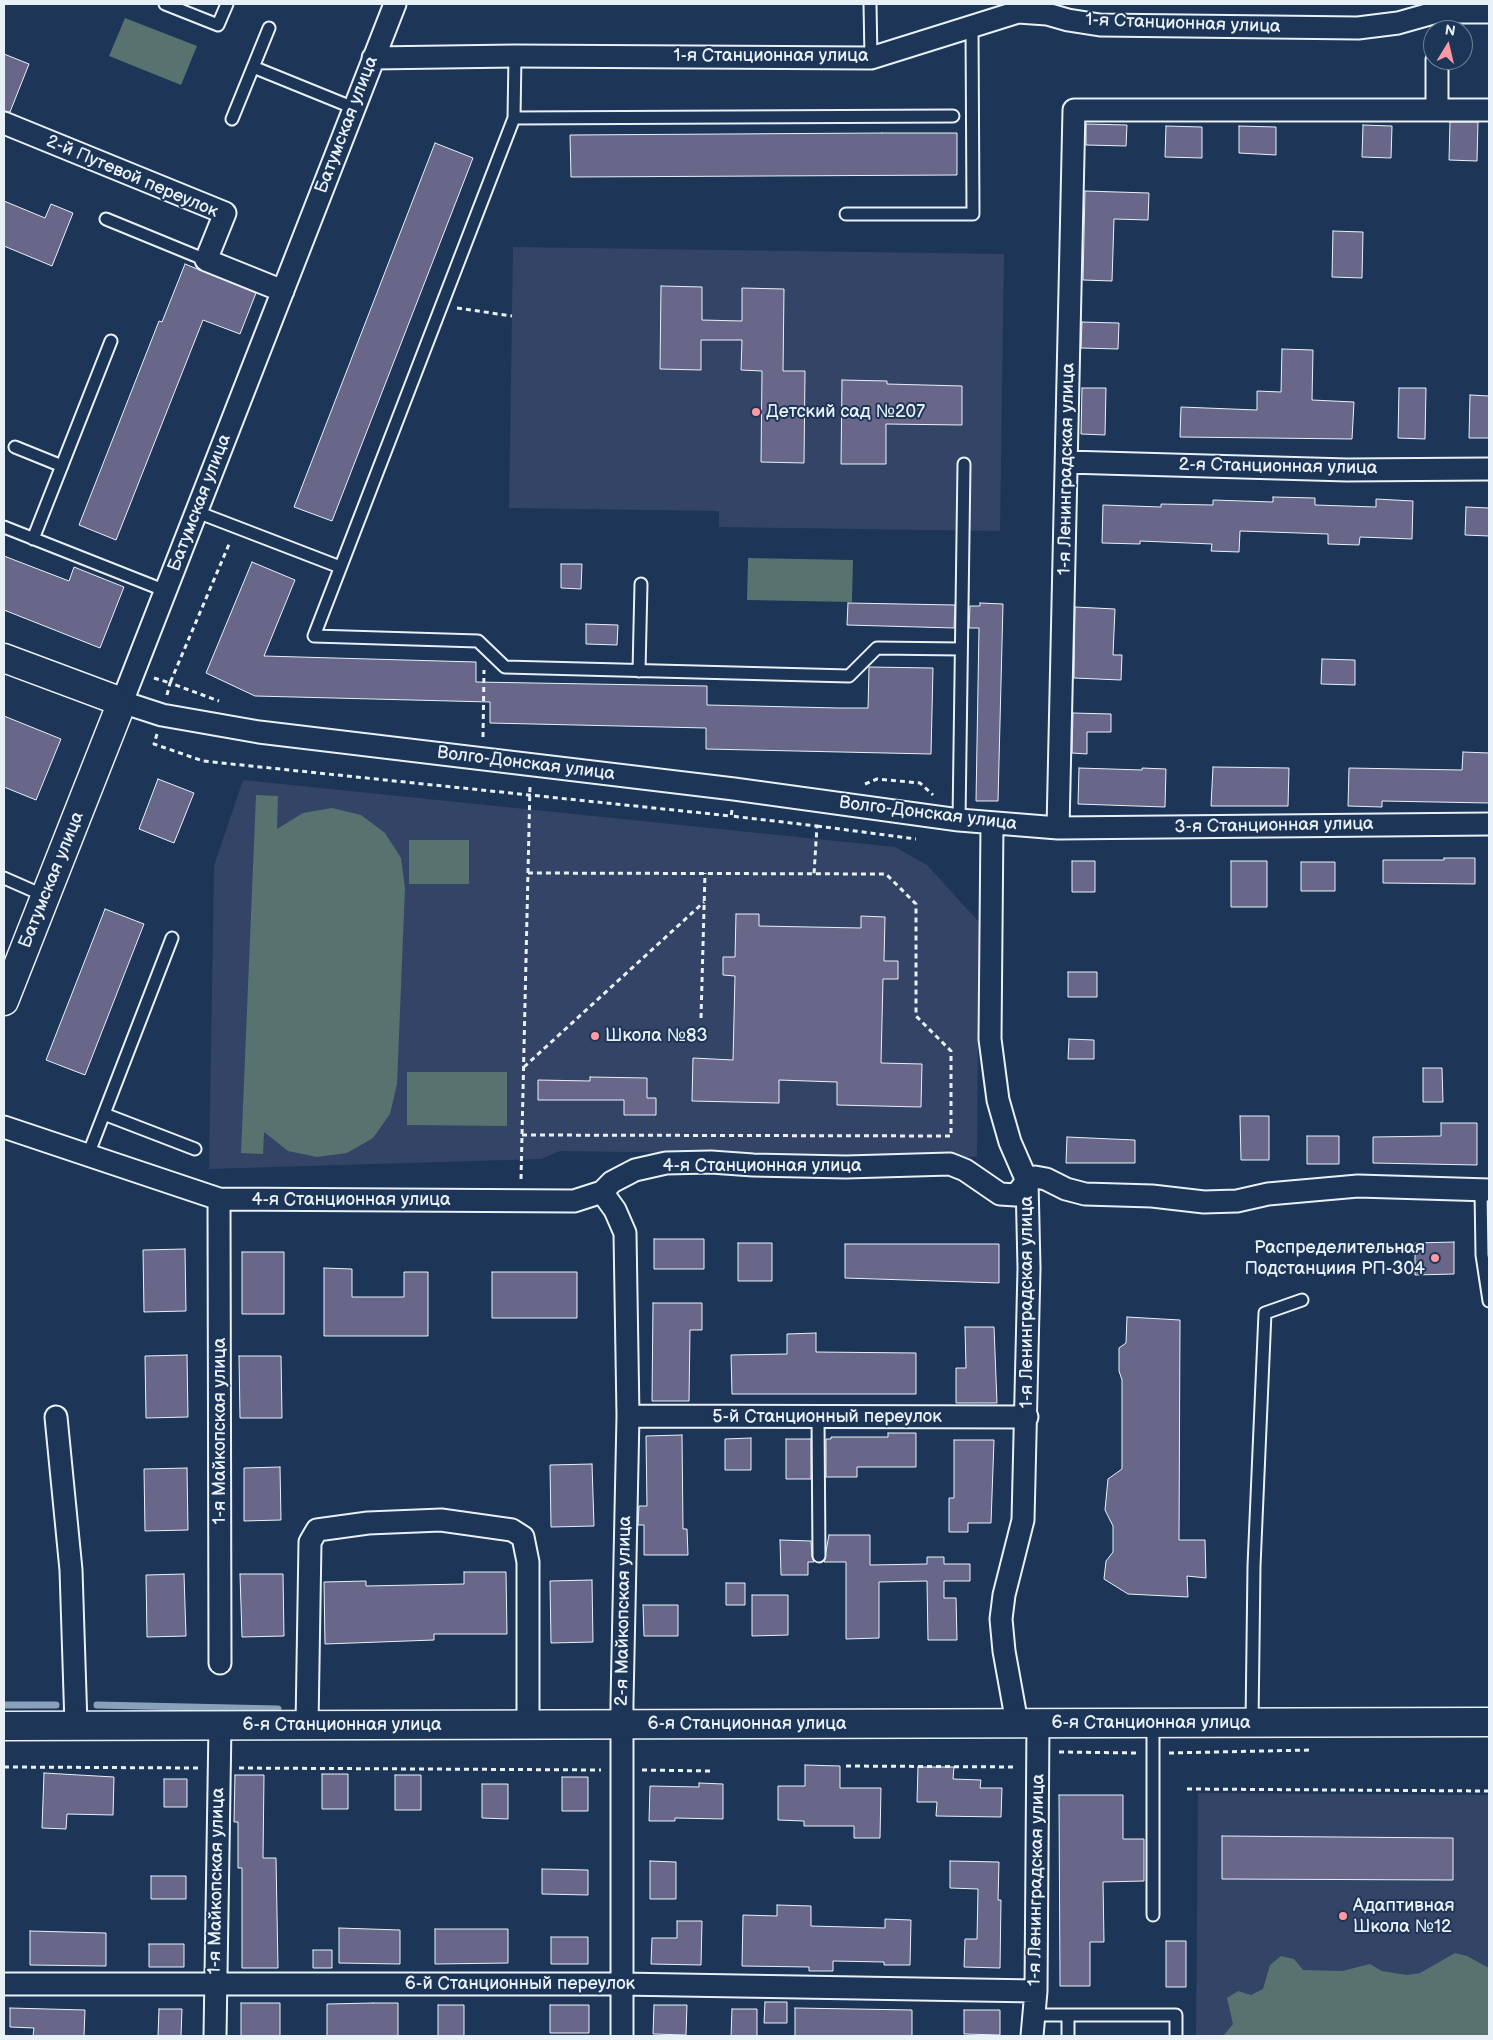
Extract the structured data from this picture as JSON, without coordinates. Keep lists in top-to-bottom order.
{
  "streets": {
    "main road": ["Батумская улица", "Волго-Донская улица", "6-я Станционная улица"],
    "street": [
      "1-я Станционная улица",
      "2-й Путевой переулок",
      "2-я Станционная улица",
      "1-я Ленинградская улица",
      "3-я Станционная улица",
      "4-я Станционная улица",
      "5-й Станционный переулок",
      "1-я Майкопская улица",
      "2-я Майкопская улица",
      "6-й Станционный переулок"
    ]
  },
  "crossings": [
    ["1-я Станционная улица", "Батумская улица"],
    ["Батумская улица", "Волго-Донская улица"],
    ["2-я Станционная улица", "1-я Ленинградская улица"],
    ["1-я Ленинградская улица", "Волго-Донская улица"],
    ["1-я Ленинградская улица", "3-я Станционная улица"],
    ["1-я Ленинградская улица", "4-я Станционная улица"],
    ["1-я Ленинградская улица", "5-й Станционный переулок"],
    ["1-я Ленинградская улица", "6-я Станционная улица"],
    ["1-я Ленинградская улица", "6-й Станционный переулок"],
    ["Волго-Донская улица", "3-я Станционная улица"],
    ["4-я Станционная улица", "1-я Майкопская улица"],
    ["4-я Станционная улица", "2-я Майкопская улица"],
    ["5-й Станционный переулок", "2-я Майкопская улица"],
    ["1-я Майкопская улица", "6-я Станционная улица"],
    ["1-я Майкопская улица", "6-й Станционный переулок"],
    ["2-я Майкопская улица", "6-я Станционная улица"],
    ["2-я Майкопская улица", "6-й Станционный переулок"]
  ],
  "places": [
    "Детский сад №207",
    "Школа №83",
    "Распределительная Подстанциия РП-304",
    "Адаптивная Школа №12"
  ],
  "north": "top"
}
